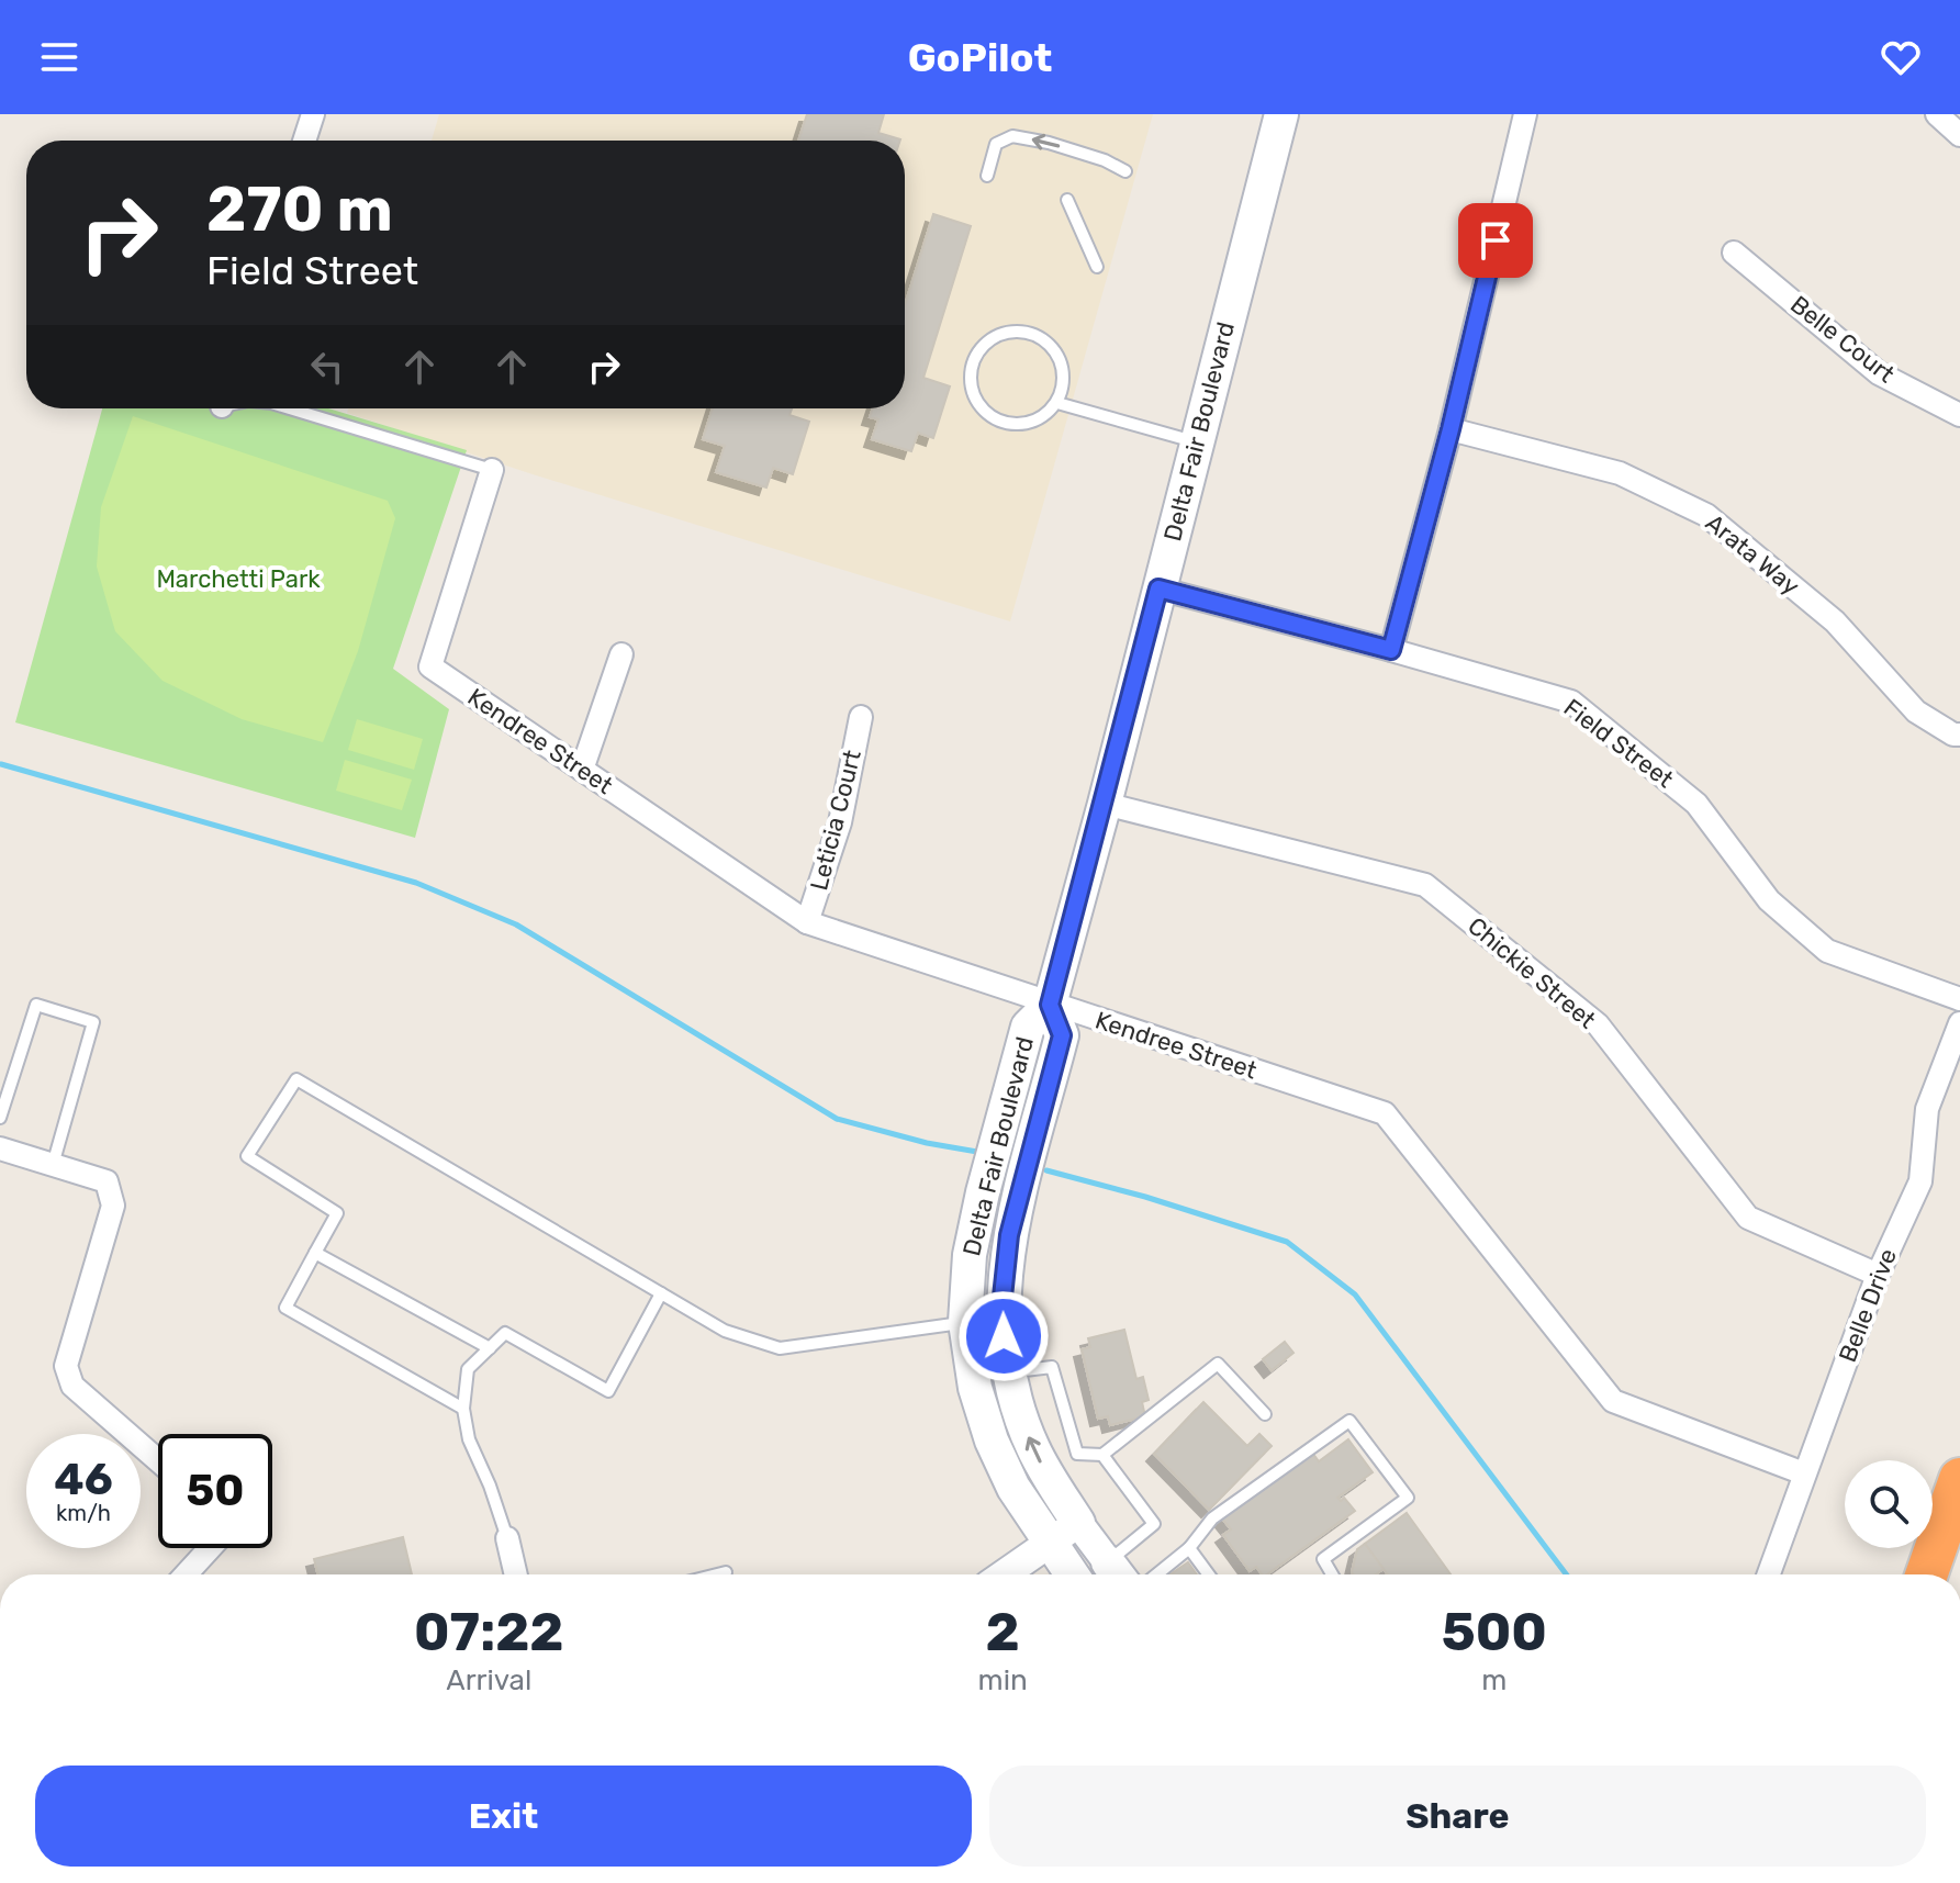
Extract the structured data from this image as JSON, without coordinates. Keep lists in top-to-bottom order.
{
  "streets": {
    "main road": ["Delta Fair Boulevard"],
    "street": [
      "Belle Court",
      "Arata Way",
      "Kendree Street",
      "Field Street",
      "Leticia Court",
      "Chickie Street",
      "Belle Drive"
    ]
  },
  "crossings": [
    ["Delta Fair Boulevard", "Kendree Street"],
    ["Delta Fair Boulevard", "Field Street"],
    ["Delta Fair Boulevard", "Chickie Street"],
    ["Kendree Street", "Leticia Court"],
    ["Kendree Street", "Belle Drive"],
    ["Chickie Street", "Belle Drive"]
  ],
  "parks": ["Marchetti Park"],
  "page": {
    "header": "GoPilot",
    "turn": ["270 m", "Field Street"],
    "speed": "46 km/h",
    "limit": "50",
    "eta": [
      "07:22",
      "Arrival",
      "2",
      "min",
      "500",
      "m"
    ],
    "buttons": ["Exit", "Share"]
  }
}
